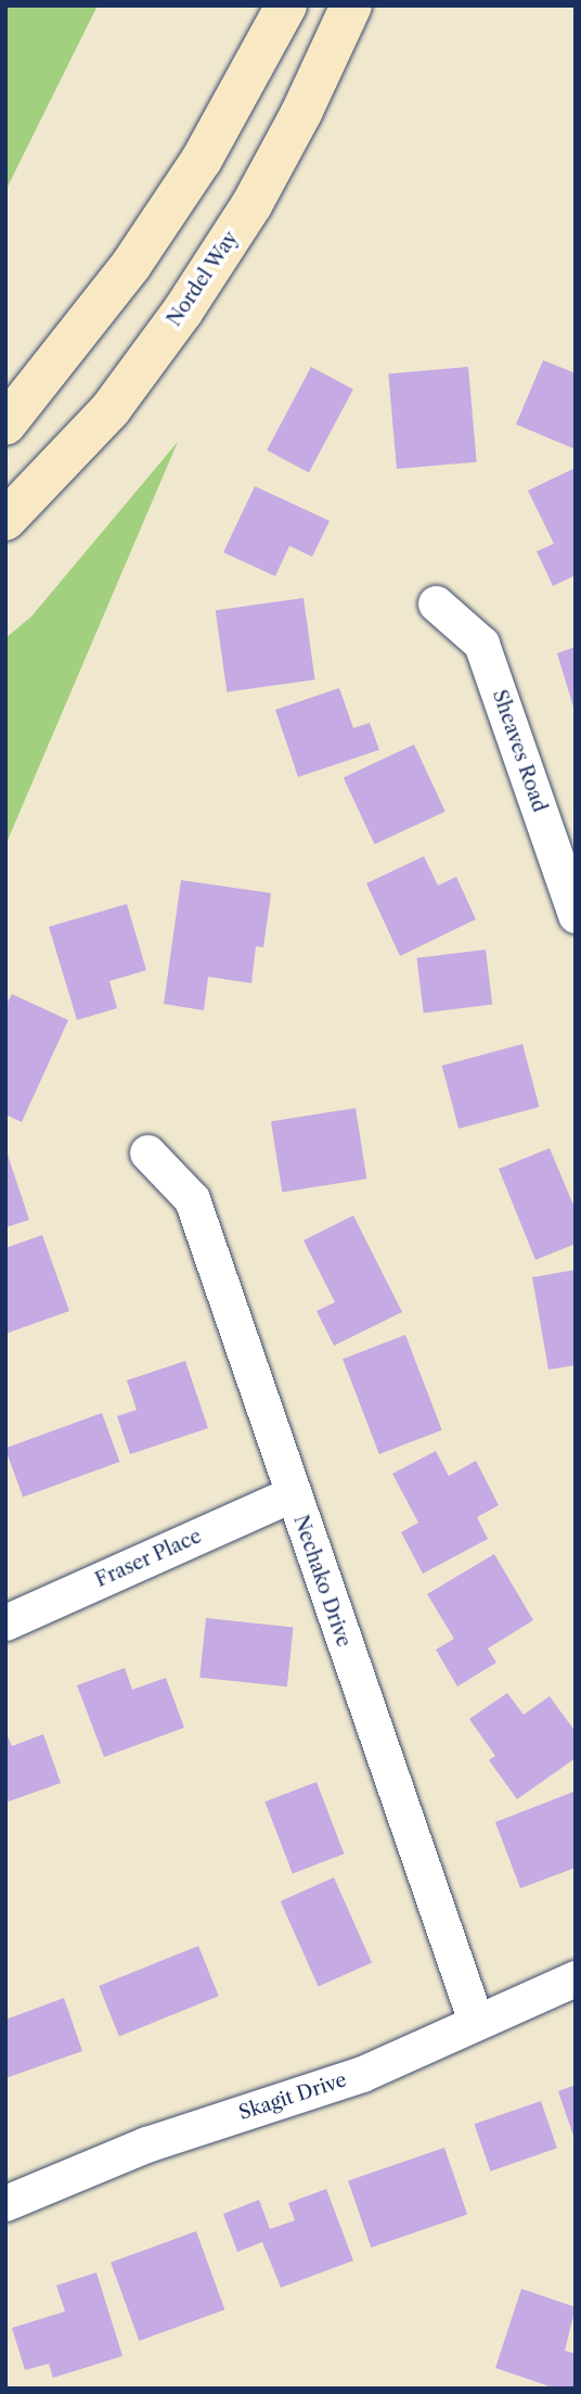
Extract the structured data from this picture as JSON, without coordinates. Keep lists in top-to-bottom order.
{
  "streets": {
    "main road": ["Nordel Way"],
    "street": [
      "Sheaves Road",
      "Fraser Place",
      "Nechako Drive",
      "Skagit Drive"
    ]
  },
  "crossings": [
    ["Fraser Place", "Nechako Drive"],
    ["Nechako Drive", "Skagit Drive"]
  ]
}
